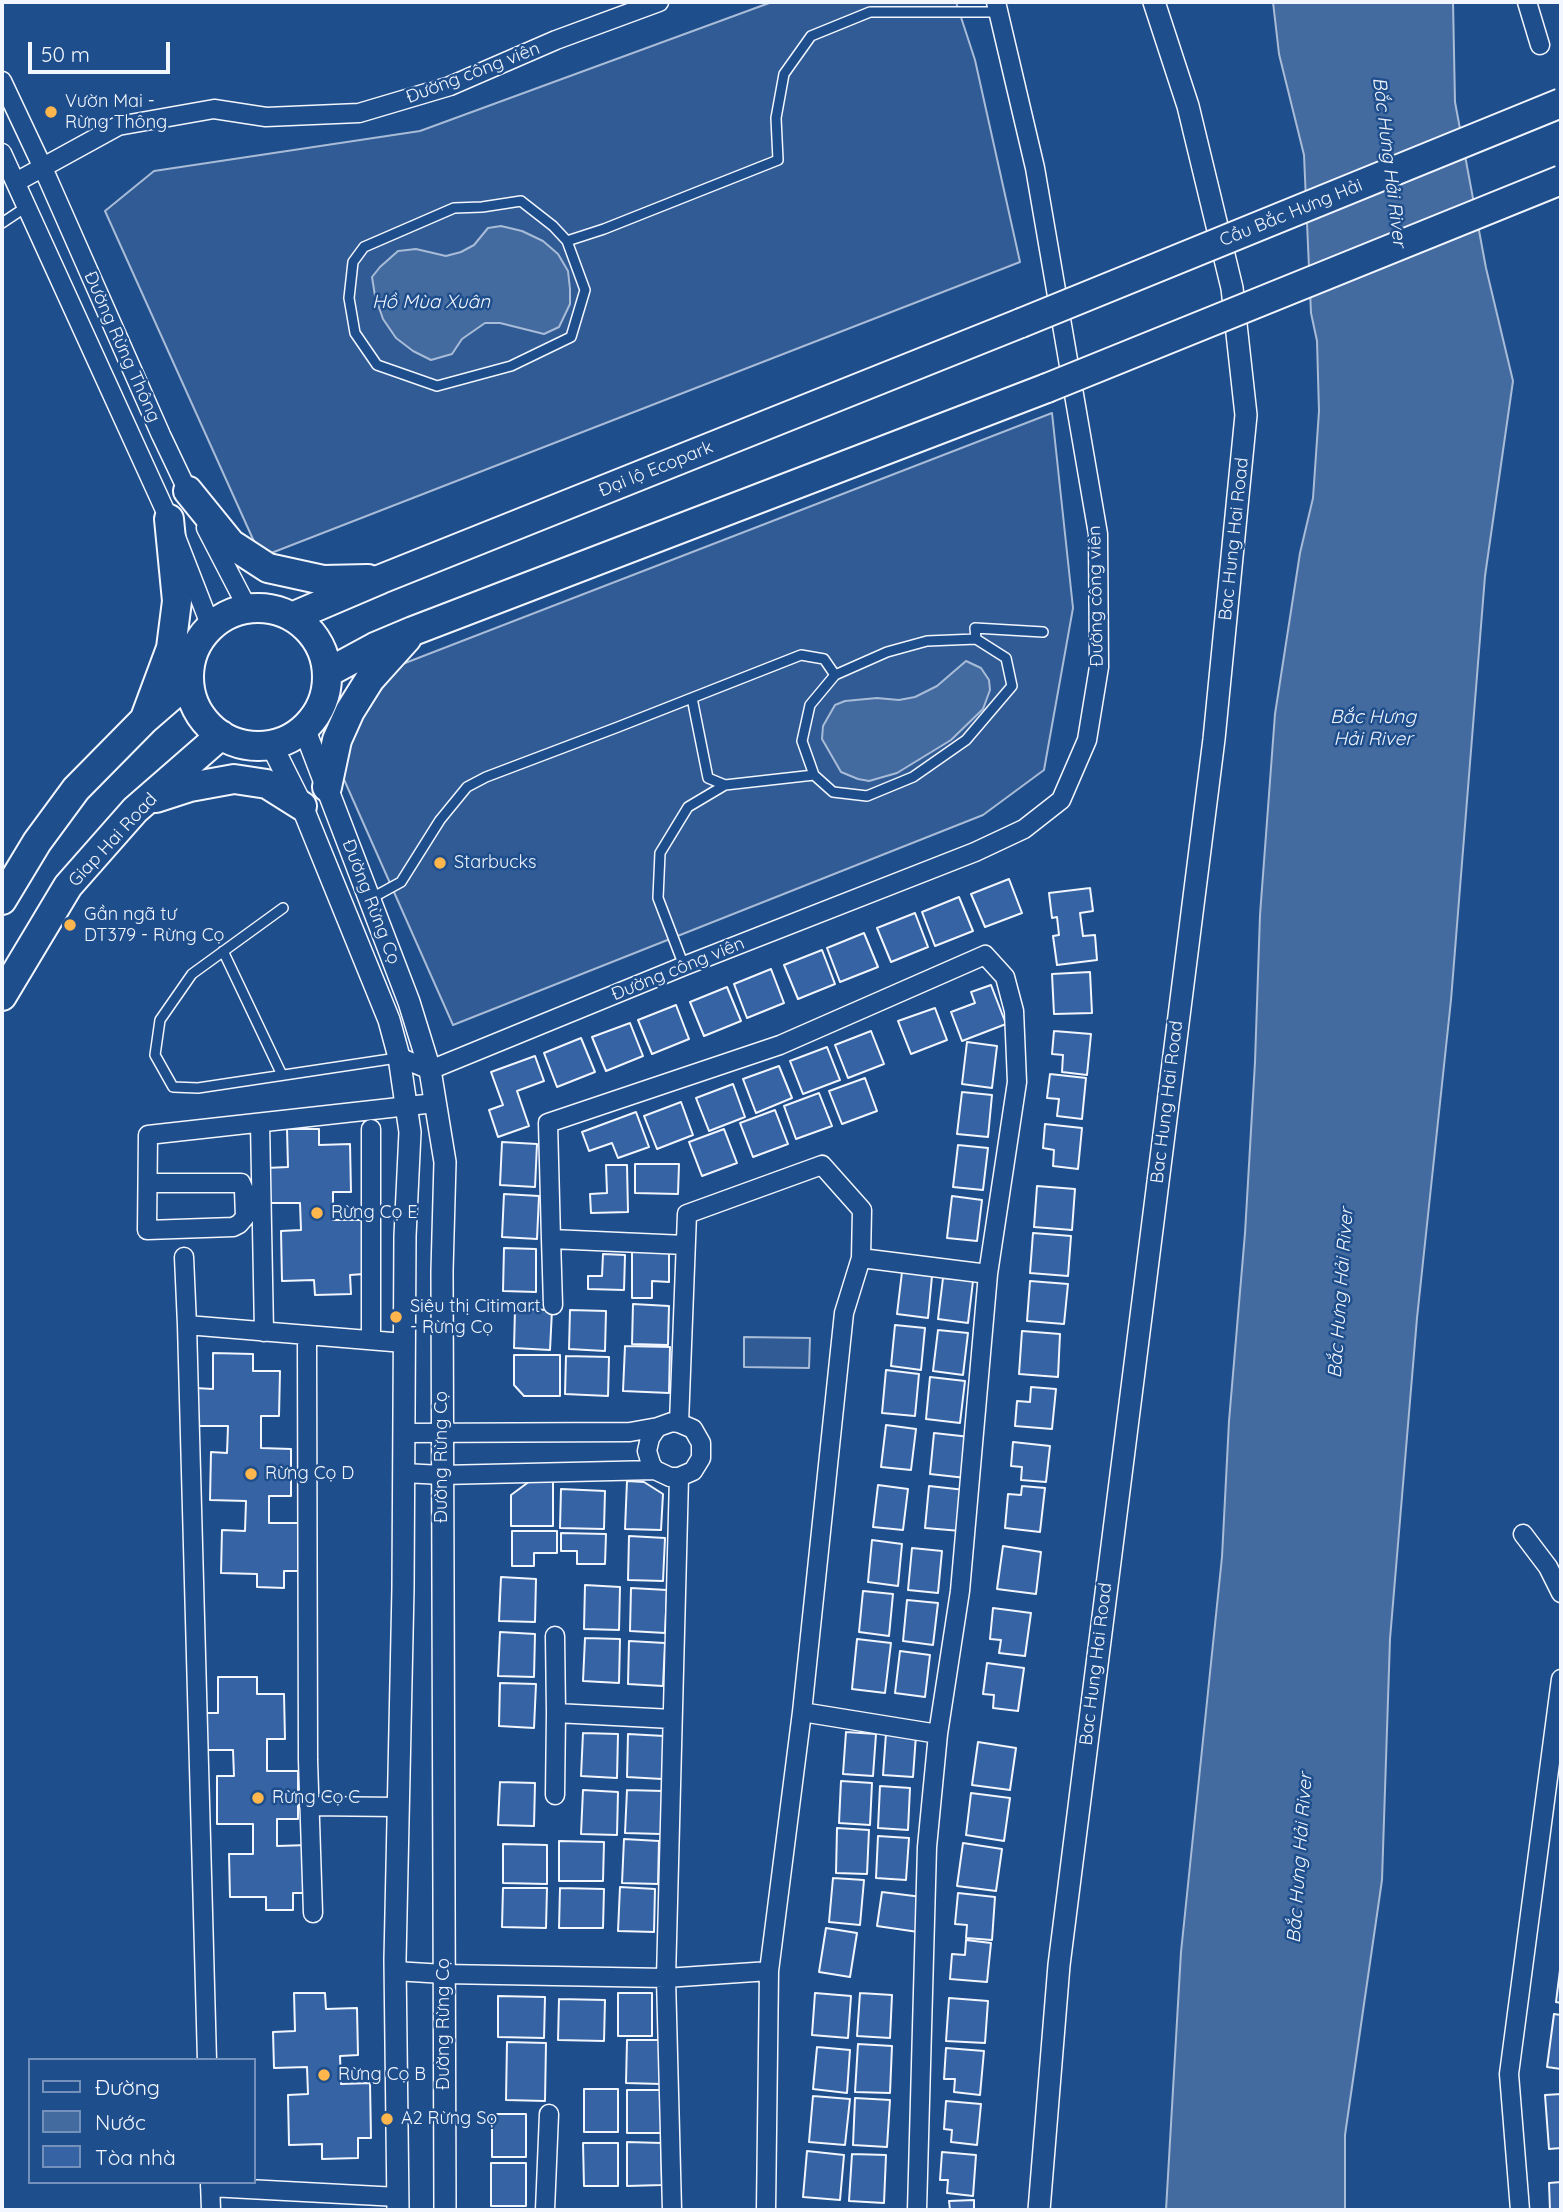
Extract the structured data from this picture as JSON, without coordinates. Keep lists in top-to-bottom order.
{
  "streets": {
    "highway": ["Cầu Bắc Hưng Hải", "Đại lộ Ecopark", "Giap Hai Road"],
    "street": [
      "Đường công viên",
      "Đường Rừng Thông",
      "Bac Hung Hai Road",
      "Đường Rừng Cọ"
    ]
  },
  "crossings": [
    ["Đường công viên", "Đường Rừng Thông"],
    ["Đường công viên", "Đường Rừng Cọ"],
    ["Cầu Bắc Hưng Hải", "Đại lộ Ecopark"],
    ["Đường Rừng Thông", "Đại lộ Ecopark"],
    ["Đường Rừng Thông", "Giap Hai Road"],
    ["Đường Rừng Thông", "Đường Rừng Cọ"],
    ["Đại lộ Ecopark", "Giap Hai Road"],
    ["Đại lộ Ecopark", "Đường Rừng Cọ"],
    ["Giap Hai Road", "Đường Rừng Cọ"]
  ],
  "water": ["Bắc Hưng Hải River", "Hồ Mùa Xuân"],
  "places": [
    "Vườn Mai - Rừng Thông",
    "Starbucks",
    "Gần ngã tư DT379 - Rừng Cọ",
    "Rừng Cọ E",
    "Siêu thị Citimart - Rừng Cọ",
    "Rừng Cọ D",
    "Rừng Cọ C",
    "Rừng Cọ B",
    "A2 Rừng Sọ"
  ],
  "legend": ["Đường", "Nước", "Tòa nhà"],
  "scale_bar": "50 m"
}
